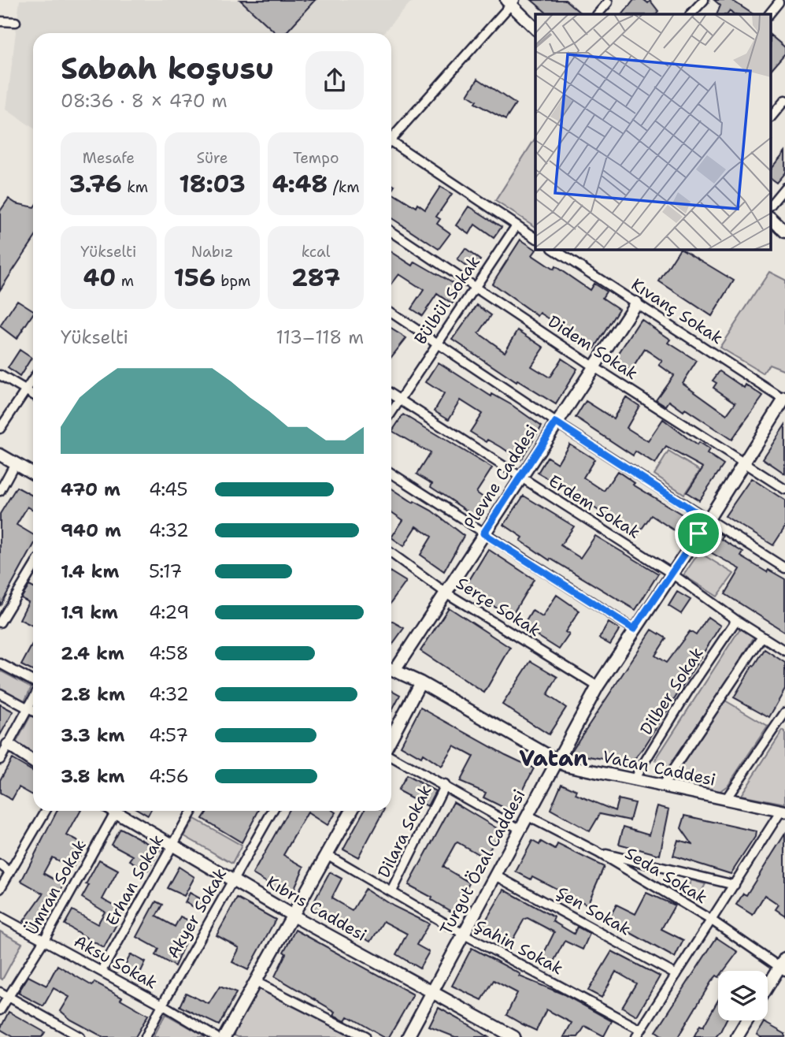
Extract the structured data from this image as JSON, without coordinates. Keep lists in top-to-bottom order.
{
  "streets": {
    "street": [
      "Bülbül Sokak",
      "Kıvanç Sokak",
      "Didem Sokak",
      "Plevne Caddesi",
      "Erdem Sokak",
      "Serçe Sokak",
      "Dilber Sokak",
      "Vatan Caddesi",
      "Dilara Sokak",
      "Turgut Özal Caddesi",
      "Seda Sokak",
      "Erhan Sokak",
      "Ümran Sokak",
      "Kıbrıs Caddesi",
      "Şen Sokak",
      "Akyer Sokak",
      "Şahin Sokak",
      "Aksu Sokak"
    ]
  },
  "crossings": [
    ["Bülbül Sokak", "Didem Sokak"],
    ["Bülbül Sokak", "Erdem Sokak"],
    ["Kıvanç Sokak", "Plevne Caddesi"],
    ["Kıvanç Sokak", "Turgut Özal Caddesi"],
    ["Didem Sokak", "Plevne Caddesi"],
    ["Didem Sokak", "Turgut Özal Caddesi"],
    ["Plevne Caddesi", "Erdem Sokak"],
    ["Plevne Caddesi", "Serçe Sokak"],
    ["Erdem Sokak", "Dilber Sokak"],
    ["Erdem Sokak", "Turgut Özal Caddesi"],
    ["Serçe Sokak", "Turgut Özal Caddesi"],
    ["Dilber Sokak", "Vatan Caddesi"],
    ["Vatan Caddesi", "Turgut Özal Caddesi"],
    ["Dilara Sokak", "Şahin Sokak"],
    ["Turgut Özal Caddesi", "Seda Sokak"],
    ["Turgut Özal Caddesi", "Kıbrıs Caddesi"],
    ["Turgut Özal Caddesi", "Şen Sokak"],
    ["Turgut Özal Caddesi", "Şahin Sokak"],
    ["Erhan Sokak", "Kıbrıs Caddesi"],
    ["Erhan Sokak", "Aksu Sokak"],
    ["Ümran Sokak", "Aksu Sokak"],
    ["Kıbrıs Caddesi", "Akyer Sokak"],
    ["Akyer Sokak", "Aksu Sokak"]
  ],
  "districts": ["Vatan"],
  "page": {
    "heading": ["Sabah koşusu", "08:36 · 8 × 470 m"],
    "stats": [
      ["Mesafe", "3.76 km"],
      ["Süre", "18:03"],
      ["Tempo", "4:48 /km"],
      ["Yükselti", "40 m"],
      ["Nabız", "156 bpm"],
      ["kcal", "287"]
    ],
    "chart": ["Yükselti", "113–118 m"],
    "list": [
      {
        "name": "470 m",
        "note": "4:45"
      },
      {
        "name": "940 m",
        "note": "4:32"
      },
      {
        "name": "1.4 km",
        "note": "5:17"
      },
      {
        "name": "1.9 km",
        "note": "4:29"
      },
      {
        "name": "2.4 km",
        "note": "4:58"
      },
      {
        "name": "2.8 km",
        "note": "4:32"
      },
      {
        "name": "3.3 km",
        "note": "4:57"
      },
      {
        "name": "3.8 km",
        "note": "4:56"
      }
    ]
  }
}
